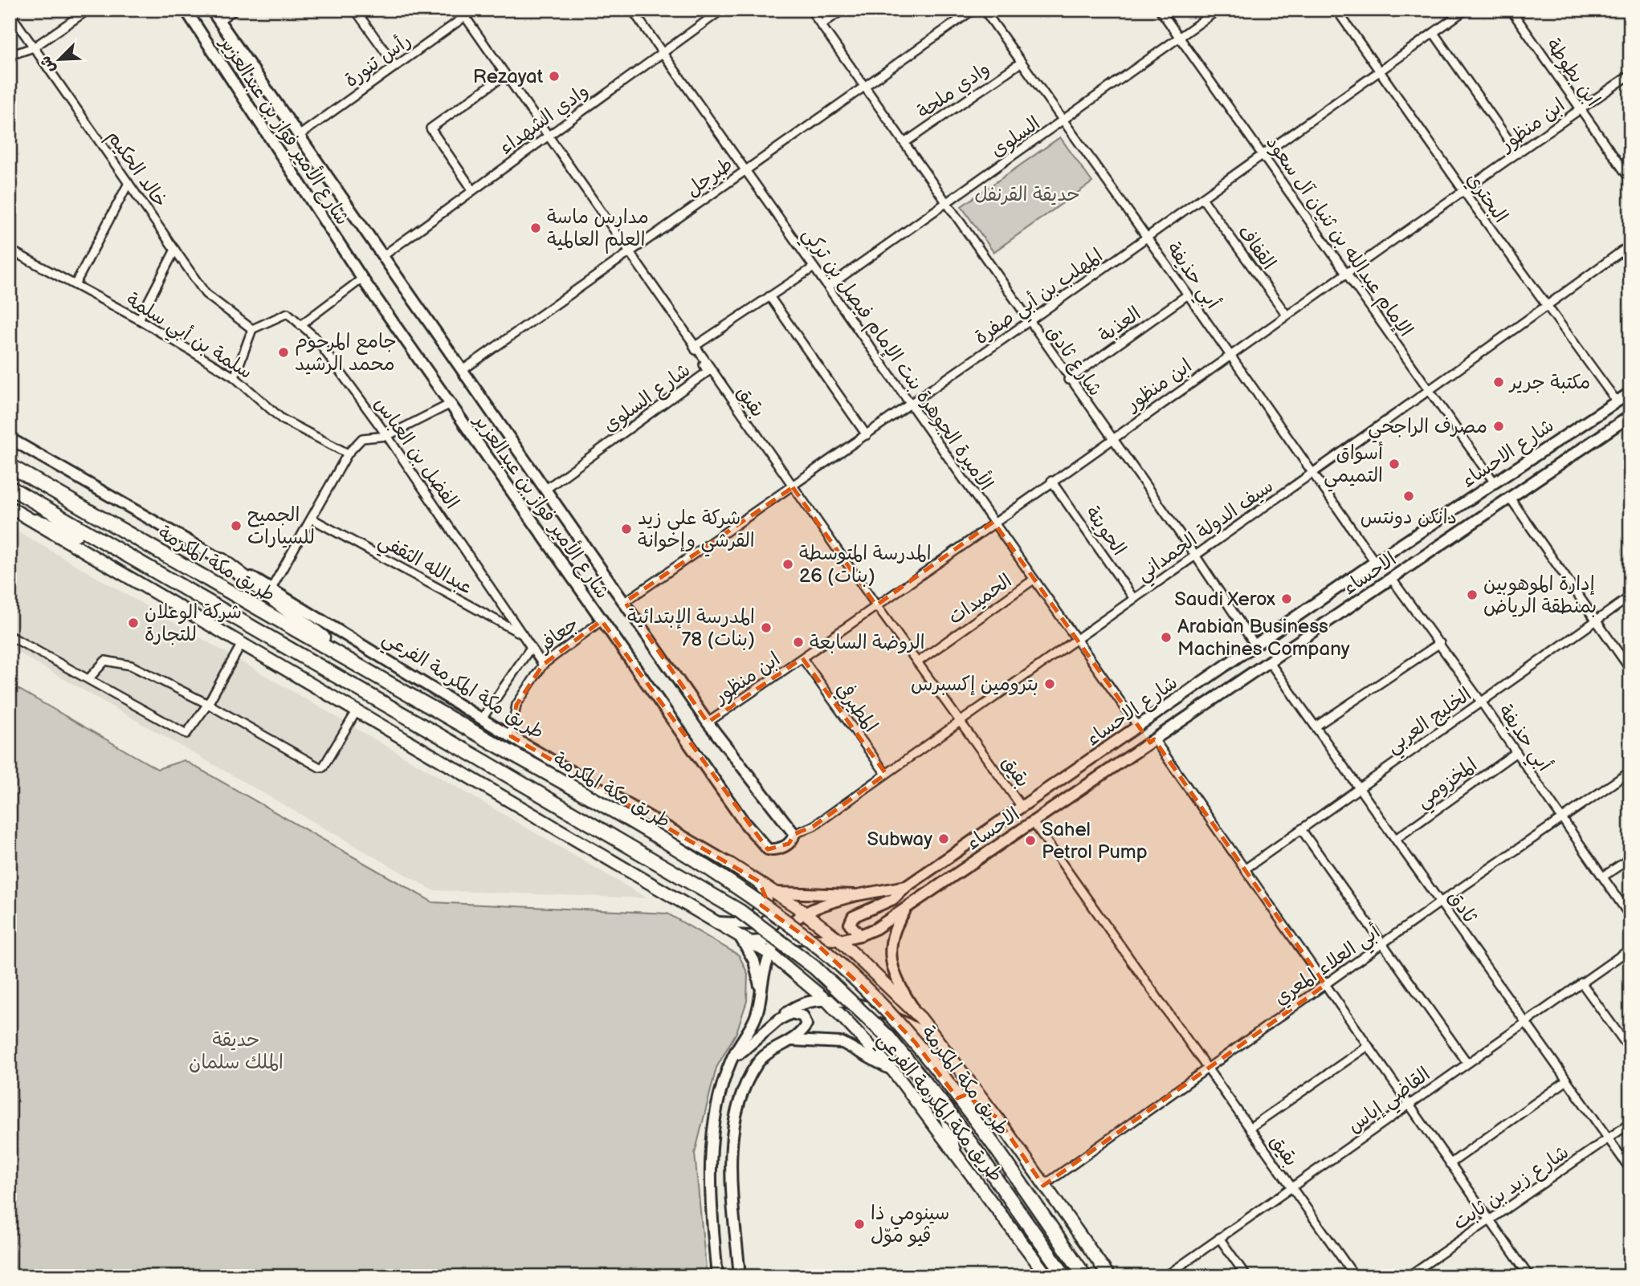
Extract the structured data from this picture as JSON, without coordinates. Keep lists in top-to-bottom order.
{
  "streets": {
    "highway": ["طريق مكة المكرمة"],
    "main road": [
      "شارع الأمير فواز بن عبدالعزير",
      "شارع الاحساء",
      "الاحساء",
      "طريق مكة المكرمة الفرعي"
    ],
    "street": [
      "رأس تنورة",
      "ابن بطوطة",
      "وادي ملحة",
      "وادي الشهداء",
      "ابن منظور",
      "السلوى",
      "خالد الحكيم",
      "طبرجل",
      "البحتري",
      "الإمام عبدالله بن ثنيان آل سعود",
      "القفاف",
      "أبي حذيفة",
      "المهلب بن أبي صفرة",
      "العذبة",
      "سلمة بن أبي سلمة",
      "الأميرة الجوهرة بنت الإمام فيصل بن تركي",
      "شارع ثادق",
      "شارع السلوى",
      "بقيق",
      "الفضل بن العباس",
      "سيف الدولة الحمداني",
      "الحويتة",
      "عبدالله الثقفي",
      "الحميدات",
      "جعافر",
      "المطيرفي",
      "الخليج العربي",
      "المخزومي",
      "ثادق",
      "أبي العلاء المعري",
      "القاضي إياس",
      "شارع زيد بن ثابت"
    ]
  },
  "crossings": [
    ["رأس تنورة", "شارع الأمير فواز بن عبدالعزير"],
    ["رأس تنورة", "بقيق"],
    ["ابن بطوطة", "ابن منظور"],
    ["وادي ملحة", "أبي حذيفة"],
    ["وادي ملحة", "شارع ثادق"],
    ["وادي الشهداء", "شارع الأمير فواز بن عبدالعزير"],
    ["وادي الشهداء", "الأميرة الجوهرة بنت الإمام فيصل بن تركي"],
    ["وادي الشهداء", "بقيق"],
    ["ابن منظور", "شارع الأمير فواز بن عبدالعزير"],
    ["ابن منظور", "البحتري"],
    ["ابن منظور", "الإمام عبدالله بن ثنيان آل سعود"],
    ["ابن منظور", "القفاف"],
    ["ابن منظور", "أبي حذيفة"],
    ["ابن منظور", "الأميرة الجوهرة بنت الإمام فيصل بن تركي"],
    ["ابن منظور", "شارع ثادق"],
    ["ابن منظور", "بقيق"],
    ["ابن منظور", "الحويتة"],
    ["ابن منظور", "المطيرفي"],
    ["شارع الأمير فواز بن عبدالعزير", "طبرجل"],
    ["شارع الأمير فواز بن عبدالعزير", "المهلب بن أبي صفرة"],
    ["شارع الأمير فواز بن عبدالعزير", "شارع السلوى"],
    ["شارع الأمير فواز بن عبدالعزير", "سيف الدولة الحمداني"],
    ["شارع الأمير فواز بن عبدالعزير", "جعافر"],
    ["السلوى", "الإمام عبدالله بن ثنيان آل سعود"],
    ["السلوى", "أبي حذيفة"],
    ["السلوى", "الأميرة الجوهرة بنت الإمام فيصل بن تركي"],
    ["السلوى", "شارع ثادق"],
    ["خالد الحكيم", "الفضل بن العباس"],
    ["طبرجل", "الأميرة الجوهرة بنت الإمام فيصل بن تركي"],
    ["طبرجل", "شارع ثادق"],
    ["طبرجل", "بقيق"],
    ["البحتري", "المهلب بن أبي صفرة"],
    ["البحتري", "شارع الاحساء"],
    ["البحتري", "سيف الدولة الحمداني"],
    ["الإمام عبدالله بن ثنيان آل سعود", "المهلب بن أبي صفرة"],
    ["الإمام عبدالله بن ثنيان آل سعود", "شارع الاحساء"],
    ["الإمام عبدالله بن ثنيان آل سعود", "سيف الدولة الحمداني"],
    ["القفاف", "المهلب بن أبي صفرة"],
    ["أبي حذيفة", "المهلب بن أبي صفرة"],
    ["أبي حذيفة", "العذبة"],
    ["أبي حذيفة", "شارع الاحساء"],
    ["أبي حذيفة", "سيف الدولة الحمداني"],
    ["أبي حذيفة", "الاحساء"],
    ["أبي حذيفة", "الخليج العربي"],
    ["أبي حذيفة", "المخزومي"],
    ["أبي حذيفة", "أبي العلاء المعري"],
    ["المهلب بن أبي صفرة", "الأميرة الجوهرة بنت الإمام فيصل بن تركي"],
    ["المهلب بن أبي صفرة", "شارع ثادق"],
    ["المهلب بن أبي صفرة", "بقيق"],
    ["العذبة", "شارع ثادق"],
    ["الأميرة الجوهرة بنت الإمام فيصل بن تركي", "شارع السلوى"],
    ["الأميرة الجوهرة بنت الإمام فيصل بن تركي", "شارع الاحساء"],
    ["الأميرة الجوهرة بنت الإمام فيصل بن تركي", "سيف الدولة الحمداني"],
    ["الأميرة الجوهرة بنت الإمام فيصل بن تركي", "الحميدات"],
    ["شارع ثادق", "شارع الاحساء"],
    ["شارع ثادق", "سيف الدولة الحمداني"],
    ["شارع السلوى", "بقيق"],
    ["بقيق", "شارع الاحساء"],
    ["بقيق", "سيف الدولة الحمداني"],
    ["بقيق", "الاحساء"],
    ["بقيق", "الحميدات"],
    ["بقيق", "أبي العلاء المعري"],
    ["بقيق", "القاضي إياس"],
    ["الفضل بن العباس", "عبدالله الثقفي"],
    ["الفضل بن العباس", "جعافر"],
    ["شارع الاحساء", "الاحساء"],
    ["سيف الدولة الحمداني", "الحويتة"],
    ["سيف الدولة الحمداني", "المطيرفي"],
    ["الاحساء", "ثادق"],
    ["جعافر", "طريق مكة المكرمة الفرعي"],
    ["طريق مكة المكرمة الفرعي", "أبي العلاء المعري"],
    ["الخليج العربي", "ثادق"],
    ["المخزومي", "ثادق"],
    ["ثادق", "أبي العلاء المعري"],
    ["ثادق", "القاضي إياس"],
    ["ثادق", "شارع زيد بن ثابت"]
  ],
  "parks": ["حديقة القرنفل", "حديقة الملك سلمان"],
  "places": [
    "Rezayat",
    "مدارس ماسة العلم العالمية",
    "جامع المرحوم محمد الرشيد",
    "مكتبة جرير",
    "مصرف الراجحي",
    "أسواق التميمي",
    "دانكن دونتس",
    "الجميح للسيارات",
    "شركة علي زيد القرشي وإخوانة",
    "المدرسة المتوسطة 26 (بنات)",
    "إدارة الموهوبين بمنطقة الرياض",
    "Saudi Xerox",
    "شركة الوعلان للتجارة",
    "المدرسة الإبتدائية 78 (بنات)",
    "Arabian Business Machines Company",
    "الروضة السابعة",
    "بترومين إكسبرس",
    "Subway",
    "Sahel Petrol Pump",
    "سينومي ذا ڤيو موّل"
  ],
  "north": "bottom left"
}
